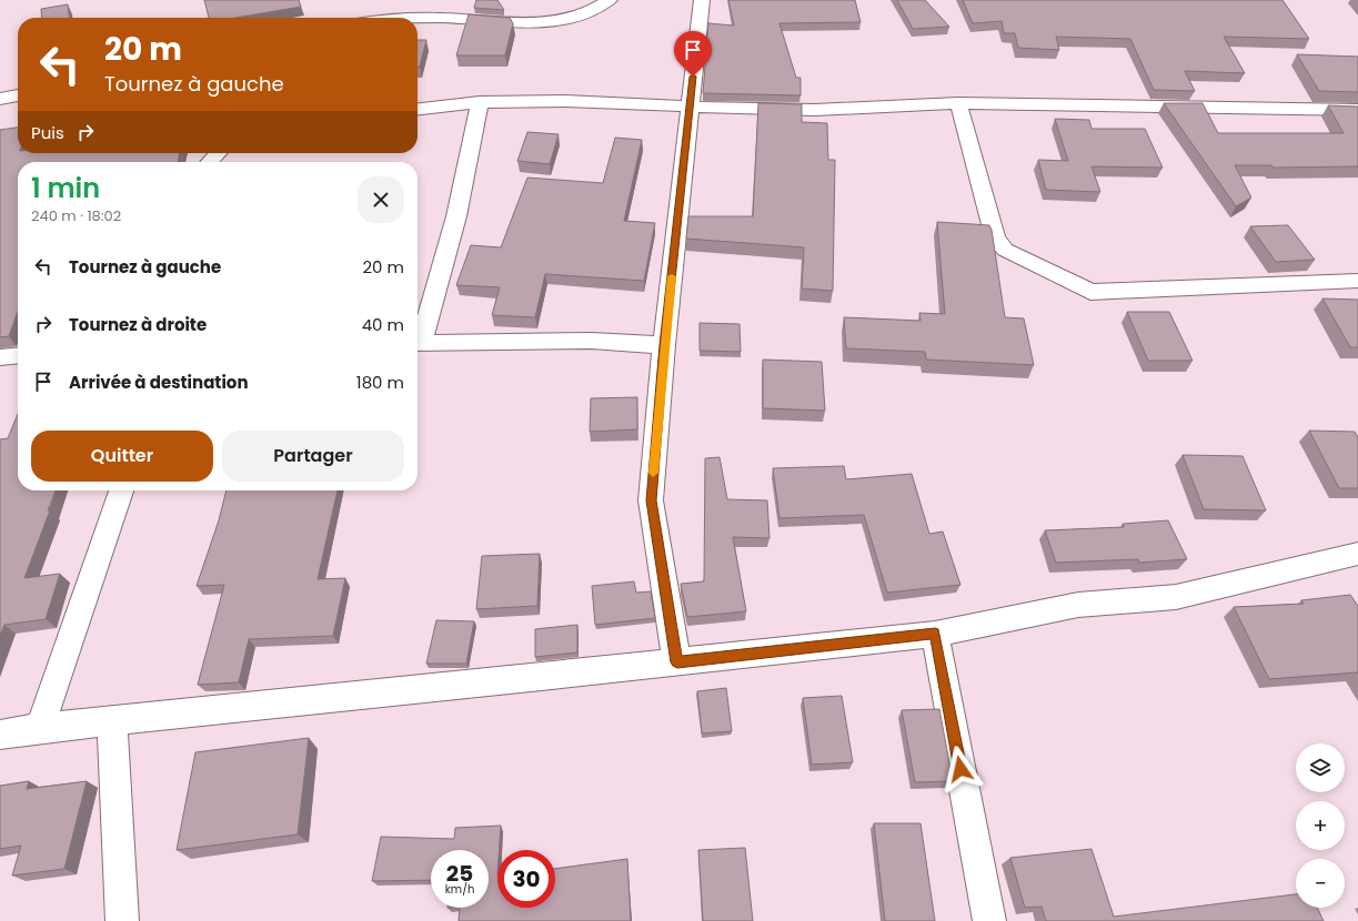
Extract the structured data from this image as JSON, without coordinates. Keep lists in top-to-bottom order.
{
  "page": {
    "turn": ["20 m", "Tournez à gauche"],
    "then": "Puis",
    "heading": ["1 min", "240 m · 18:02"],
    "list": [
      {
        "name": "Tournez à gauche",
        "value": "20 m"
      },
      {
        "name": "Tournez à droite",
        "value": "40 m"
      },
      {
        "name": "Arrivée à destination",
        "value": "180 m"
      }
    ],
    "buttons": ["Quitter", "Partager"],
    "map_buttons": ["+", "−"],
    "speed": "25 km/h",
    "limit": "30"
  }
}
